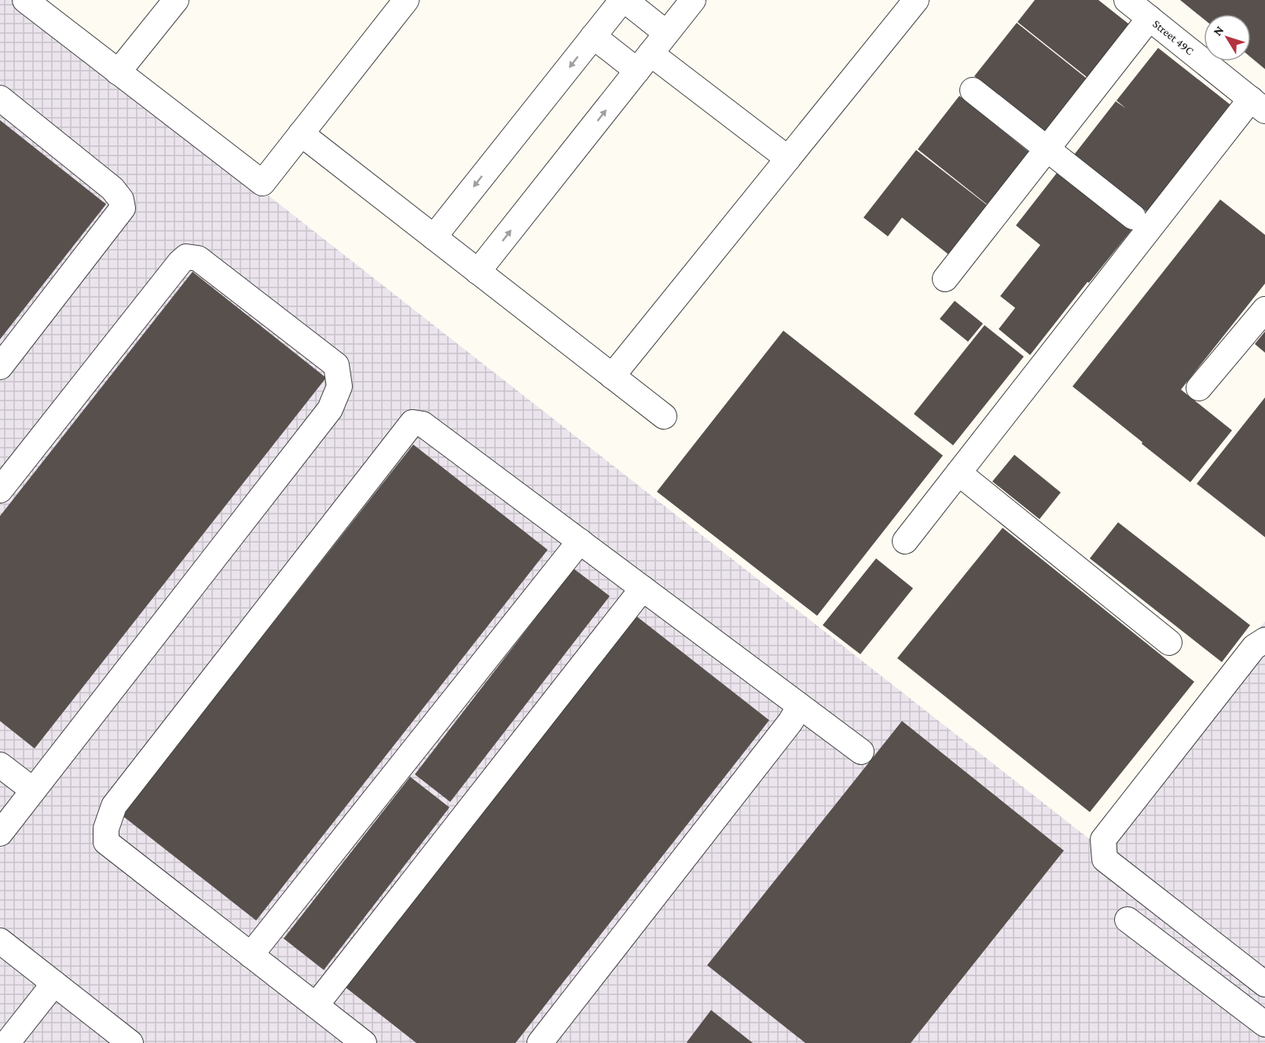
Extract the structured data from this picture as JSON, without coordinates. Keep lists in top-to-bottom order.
{
  "streets": {
    "street": ["Street 49C"]
  },
  "north": "top left"
}
